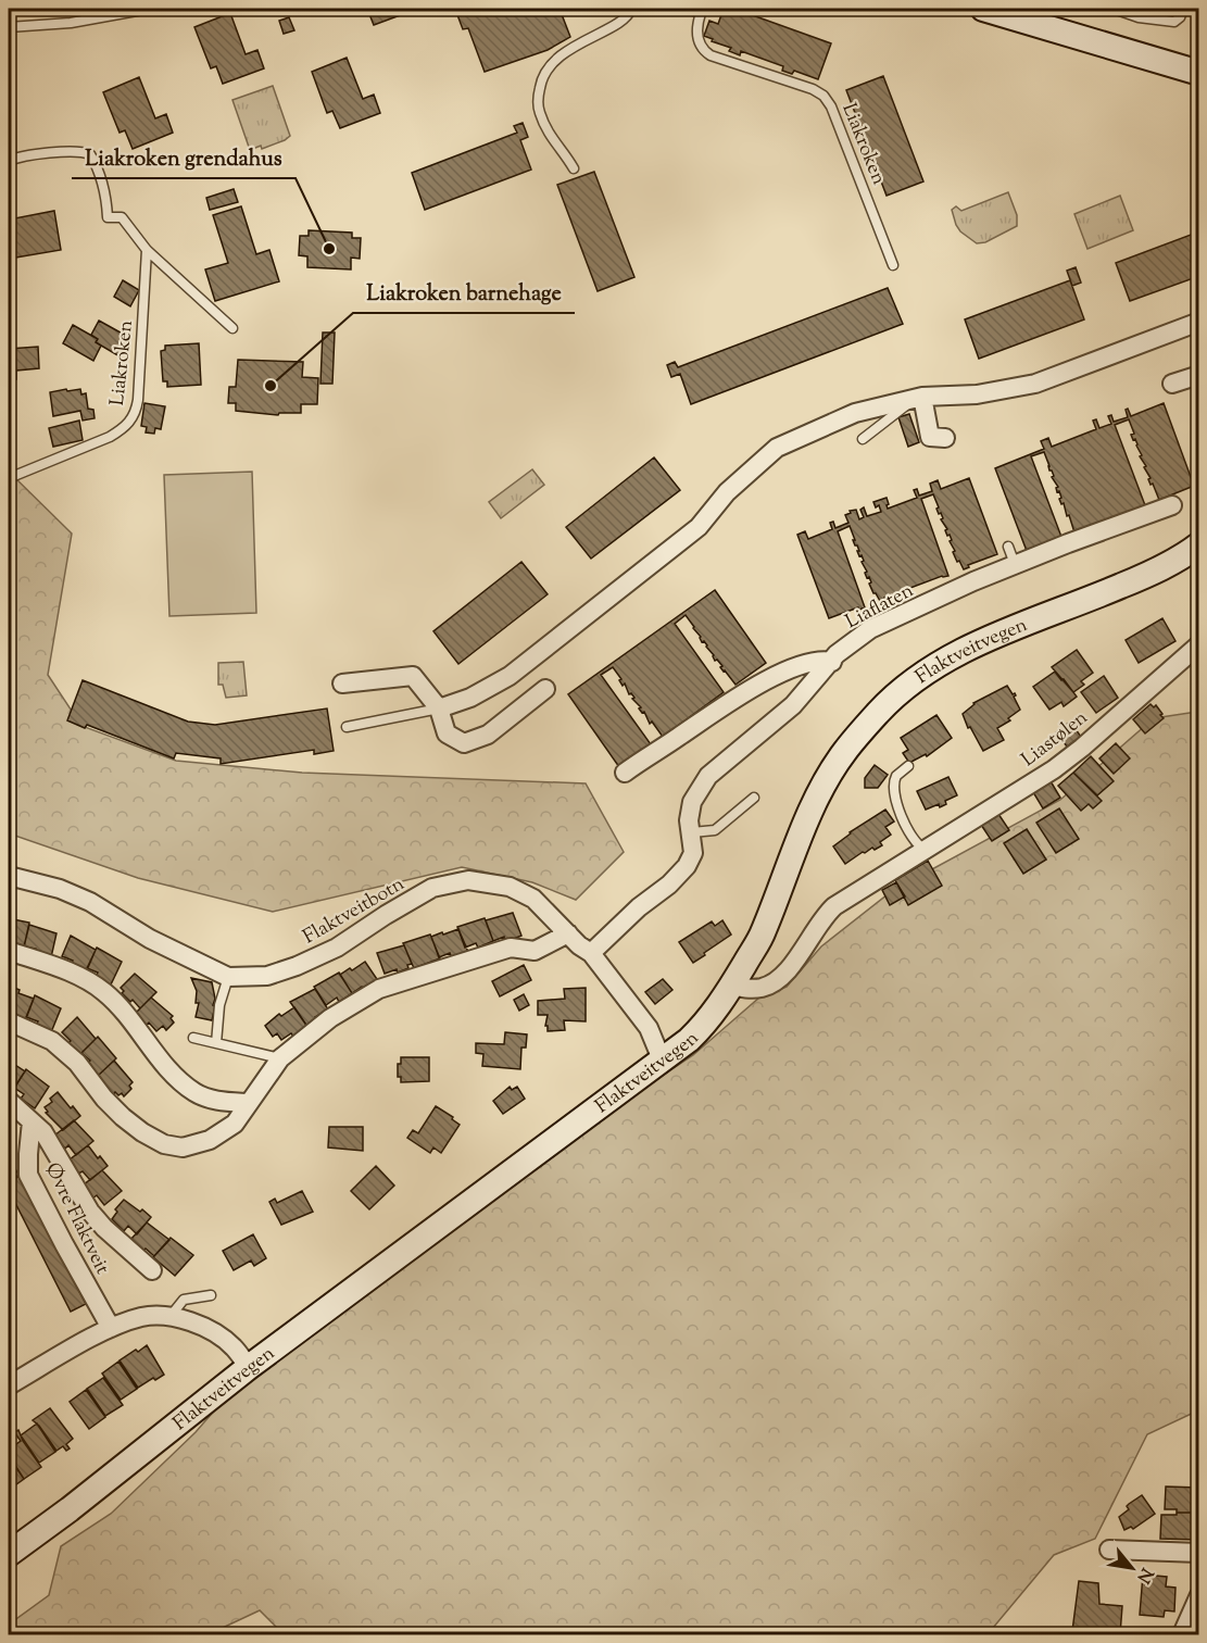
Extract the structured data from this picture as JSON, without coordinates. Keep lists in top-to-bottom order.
{
  "streets": {
    "main road": ["Flaktveitvegen"],
    "street": [
      "Liaflaten",
      "Liastølen",
      "Flaktveitbotn",
      "Øvre Flaktveit"
    ],
    "lane": ["Liakroken"]
  },
  "crossings": [
    ["Flaktveitvegen", "Liastølen"],
    ["Flaktveitvegen", "Flaktveitbotn"]
  ],
  "places": ["Liakroken grendahus", "Liakroken barnehage"],
  "north": "bottom right"
}
